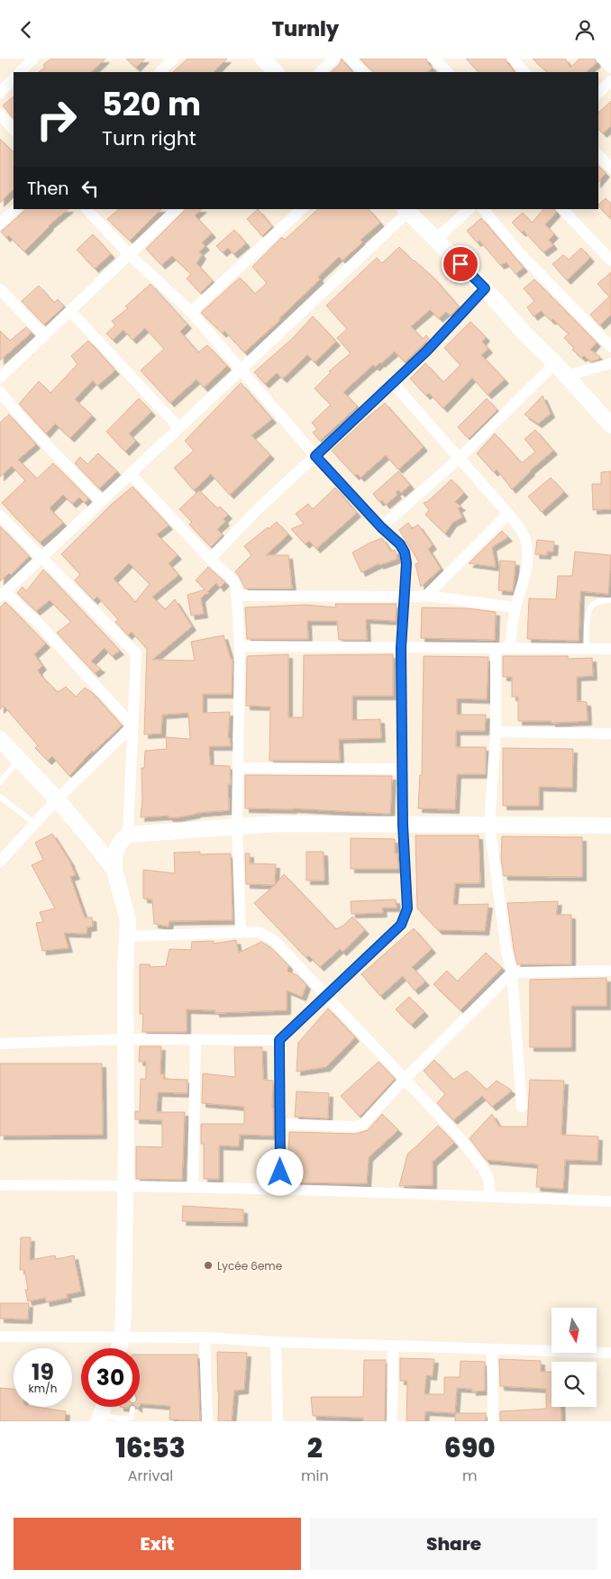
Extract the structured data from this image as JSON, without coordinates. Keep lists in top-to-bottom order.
{
  "places": ["Lycée 6eme"],
  "north": "bottom",
  "page": {
    "header": "Turnly",
    "turn": ["520 m", "Turn right"],
    "then": "Then",
    "speed": "19 km/h",
    "limit": "30",
    "eta": [
      "16:53",
      "Arrival",
      "2",
      "min",
      "690",
      "m"
    ],
    "buttons": ["Exit", "Share"]
  }
}
